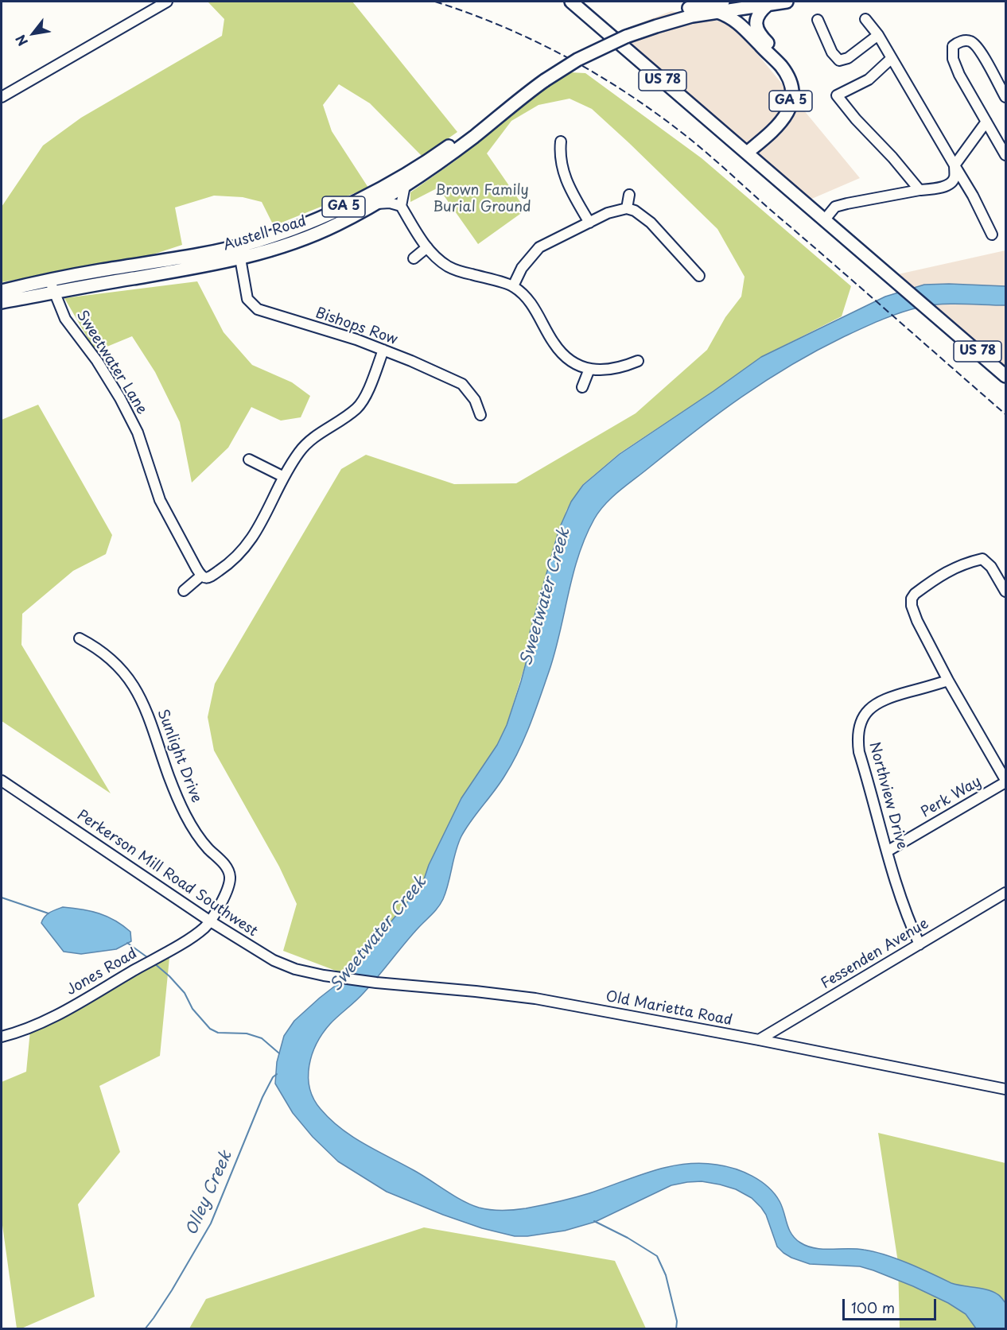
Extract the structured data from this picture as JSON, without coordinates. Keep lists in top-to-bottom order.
{
  "streets": {
    "main road": ["US 78", "GA 5", "Austell Road"],
    "street": [
      "Bishops Row",
      "Sweetwater Lane",
      "Sunlight Drive",
      "Northview Drive",
      "Perk Way",
      "Perkerson Mill Road Southwest",
      "Fessenden Avenue",
      "Jones Road",
      "Old Marietta Road"
    ]
  },
  "crossings": [
    ["US 78", "GA 5"],
    ["GA 5", "Austell Road"],
    ["Austell Road", "Bishops Row"],
    ["Austell Road", "Sweetwater Lane"],
    ["Sunlight Drive", "Perkerson Mill Road Southwest"],
    ["Sunlight Drive", "Jones Road"],
    ["Northview Drive", "Perk Way"],
    ["Northview Drive", "Fessenden Avenue"],
    ["Perkerson Mill Road Southwest", "Jones Road"],
    ["Perkerson Mill Road Southwest", "Old Marietta Road"],
    ["Fessenden Avenue", "Old Marietta Road"]
  ],
  "water": ["Sweetwater Creek", "Olley Creek"],
  "parks": ["Brown Family Burial Ground"],
  "scale_bar": "100 m",
  "north": "bottom left"
}
